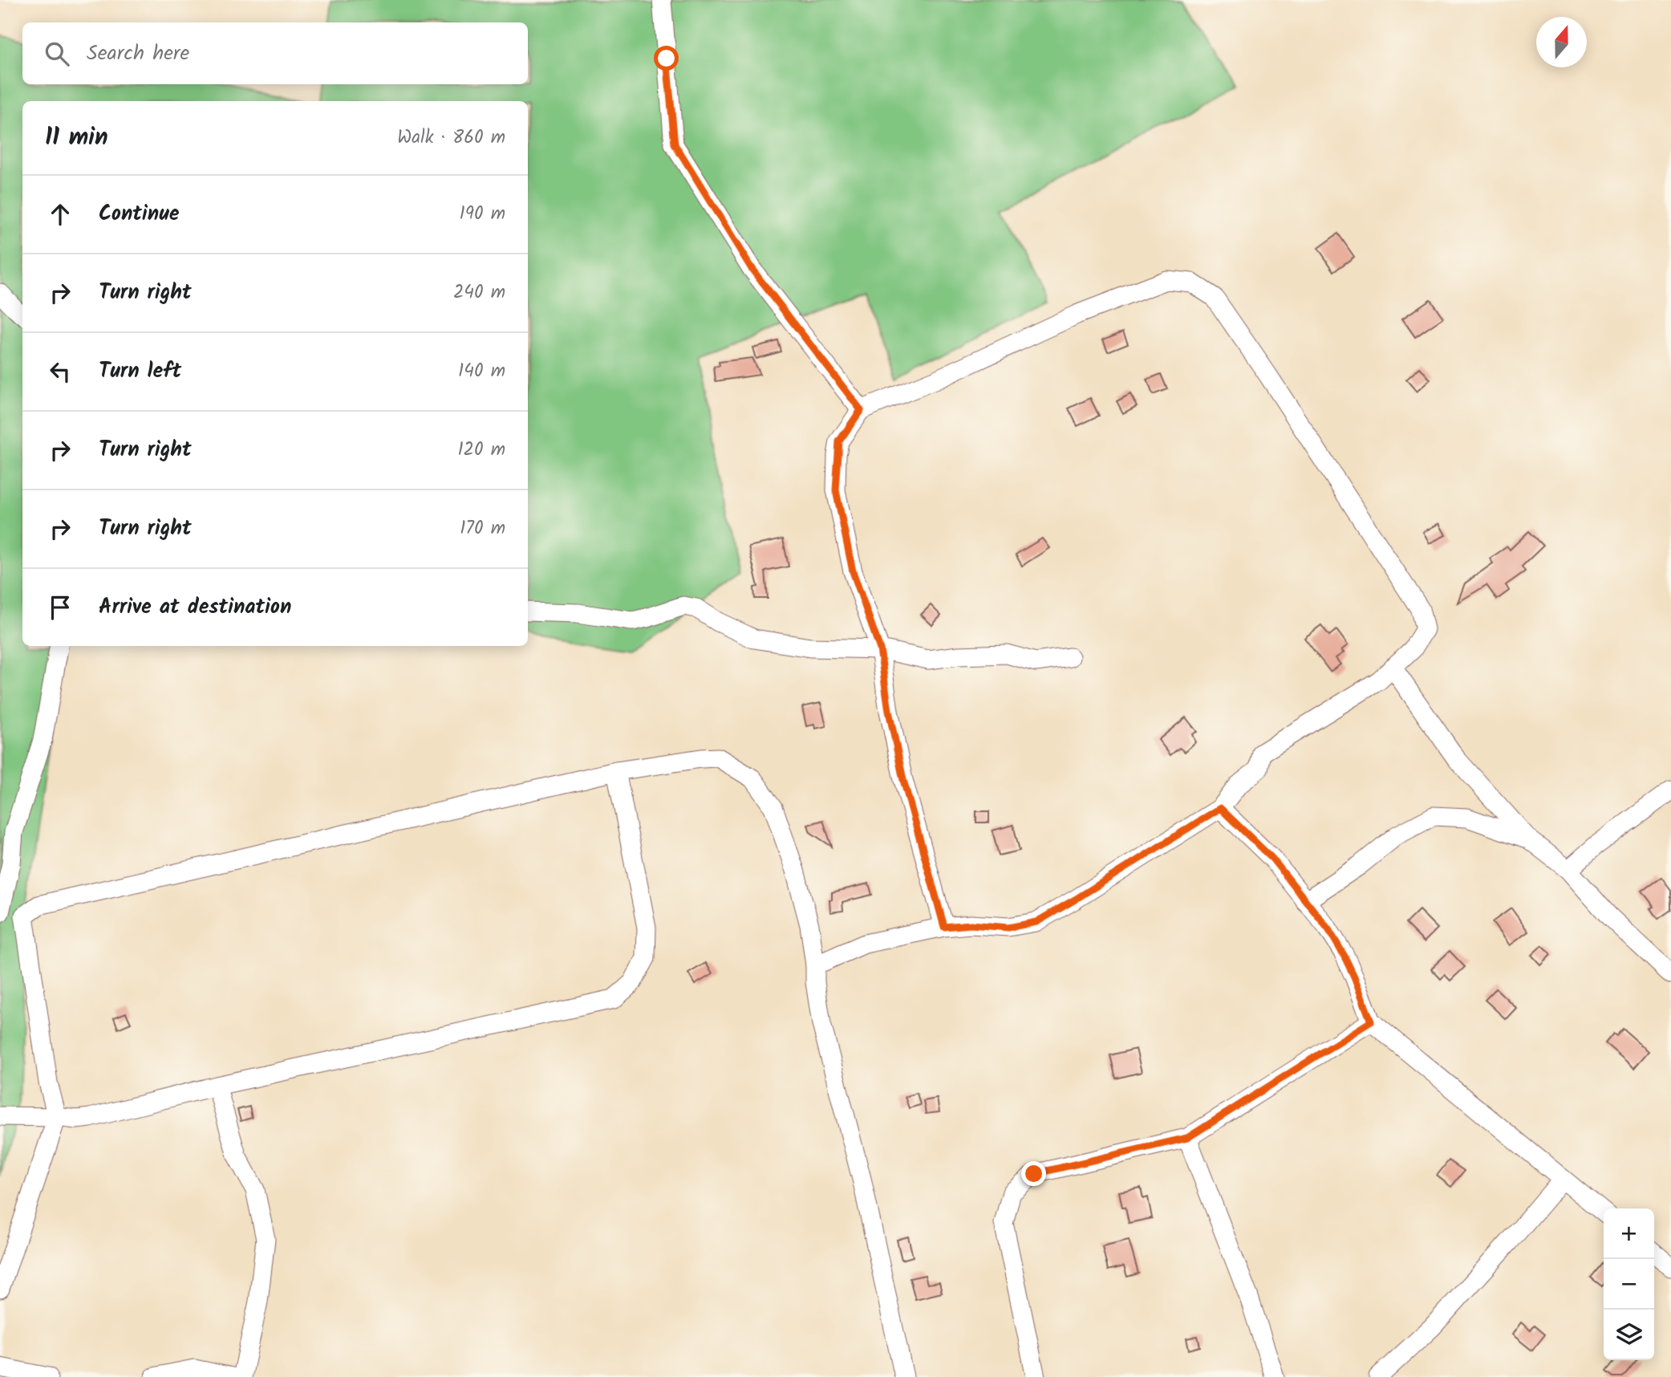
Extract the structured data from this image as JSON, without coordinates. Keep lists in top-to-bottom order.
{
  "north": "top",
  "page": {
    "search": "Search here",
    "heading": ["11 min", "Walk · 860 m"],
    "list": [
      ["Continue", "190 m"],
      ["Turn right", "240 m"],
      ["Turn left", "140 m"],
      ["Turn right", "120 m"],
      ["Turn right", "170 m"],
      "Arrive at destination"
    ],
    "map_buttons": ["+", "−"]
  }
}
